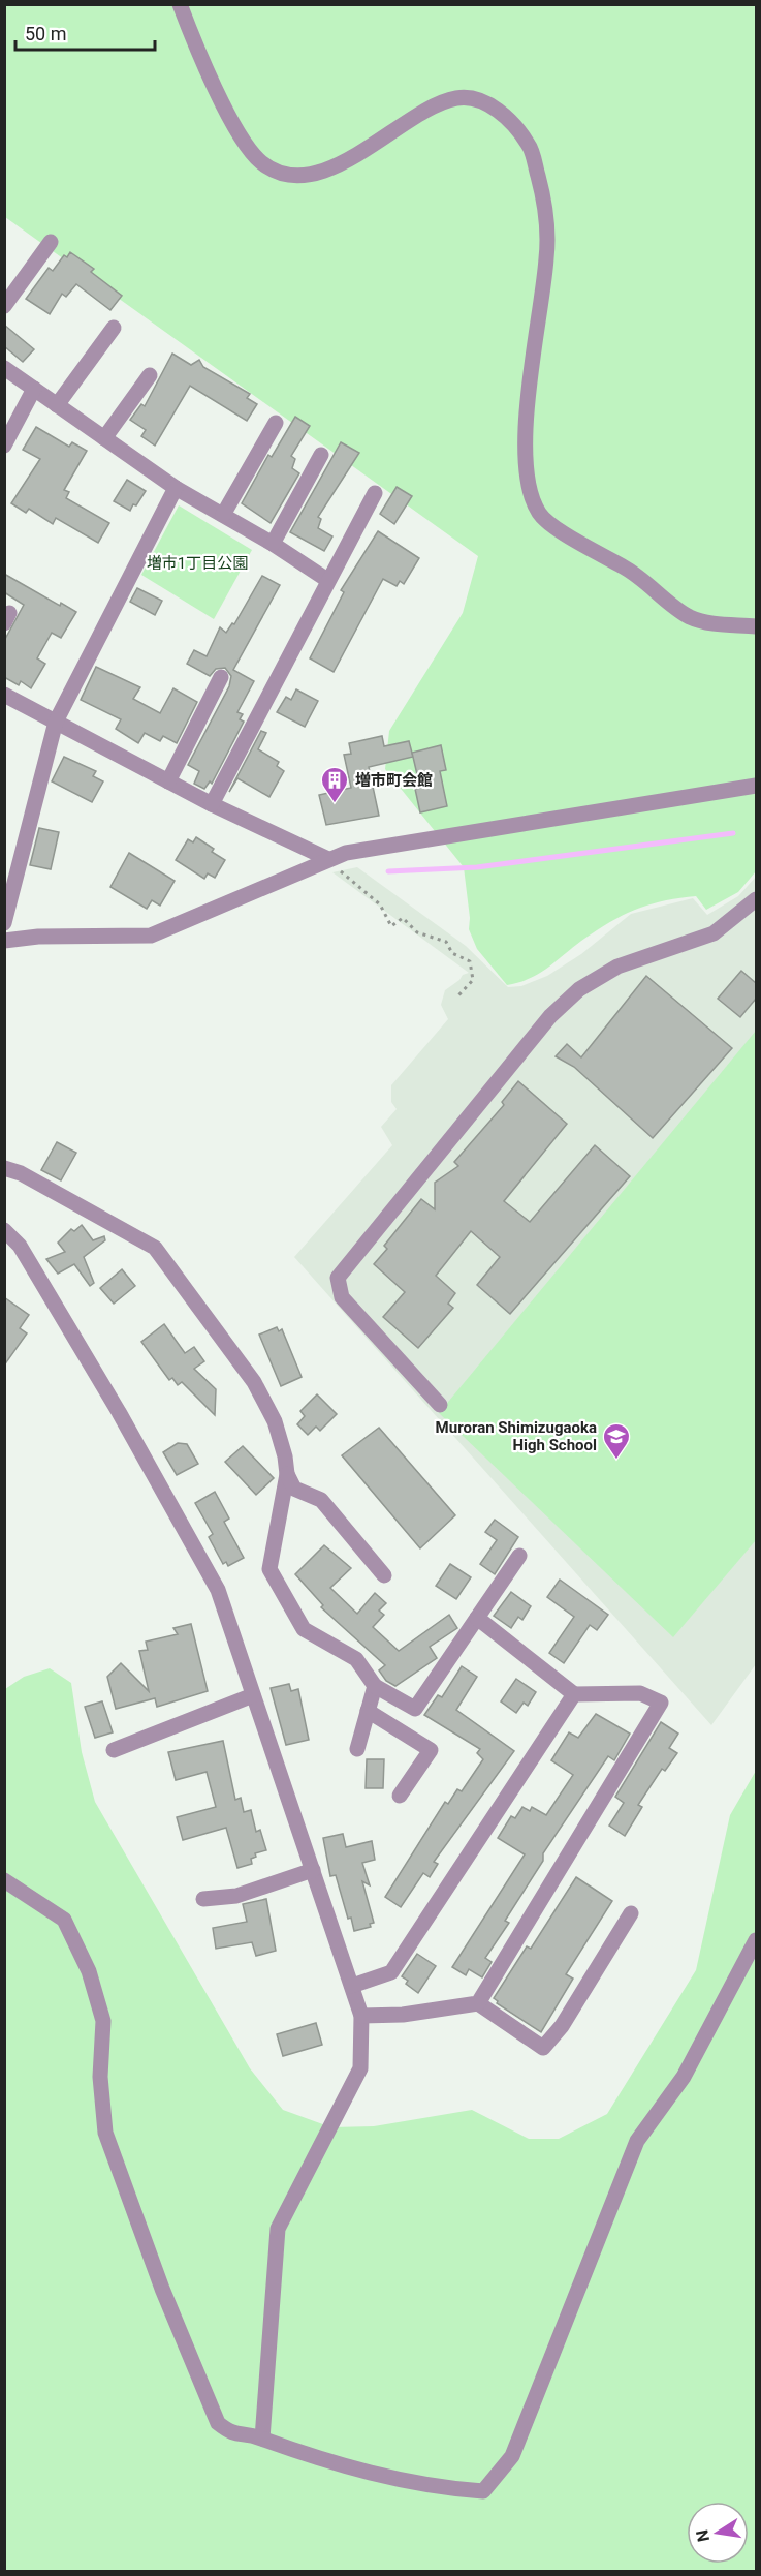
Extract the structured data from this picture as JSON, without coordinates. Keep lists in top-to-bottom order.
{
  "parks": ["増市1丁目公園"],
  "places": {
    "building": ["増市町会館"],
    "school or university": ["Muroran Shimizugaoka High School"]
  },
  "scale_bar": "50 m",
  "north": "left"
}
